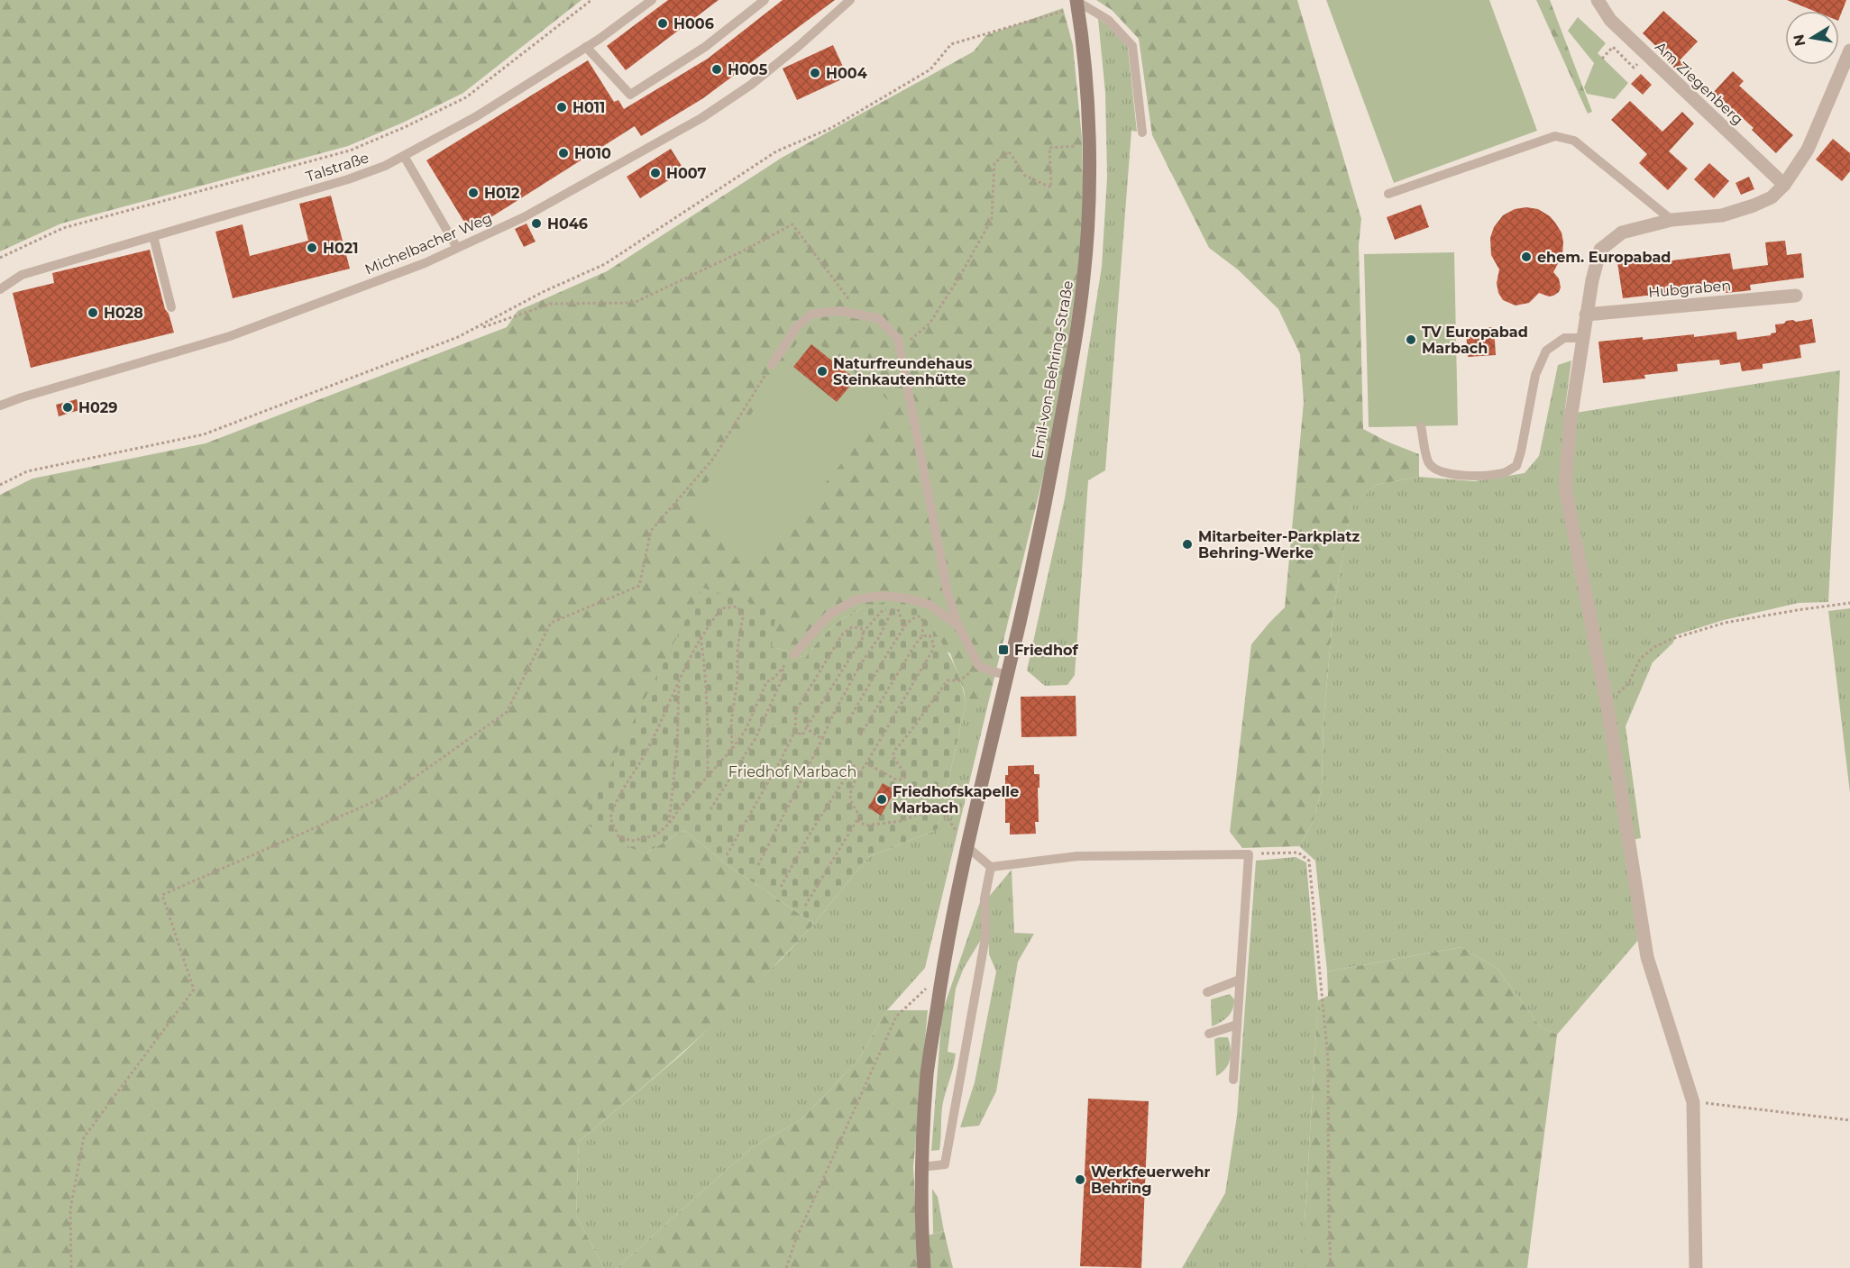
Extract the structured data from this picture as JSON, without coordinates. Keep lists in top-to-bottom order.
{
  "streets": {
    "main road": ["Emil-von-Behring-Straße"],
    "street": ["Am Ziegenberg", "Hubgraben"],
    "lane": ["Talstraße", "Michelbacher Weg"]
  },
  "parks": ["Friedhof Marbach"],
  "places": {
    "other": [
      "H006",
      "H005",
      "H004",
      "H011",
      "H010",
      "H007",
      "H012",
      "H046",
      "H021",
      "ehem. Europabad",
      "H028",
      "TV Europabad Marbach",
      "Naturfreundehaus Steinkautenhütte",
      "H029",
      "Mitarbeiter-Parkplatz Behring-Werke",
      "Friedhofskapelle Marbach",
      "Werkfeuerwehr Behring"
    ],
    "transit": ["Friedhof"]
  },
  "north": "left"
}
